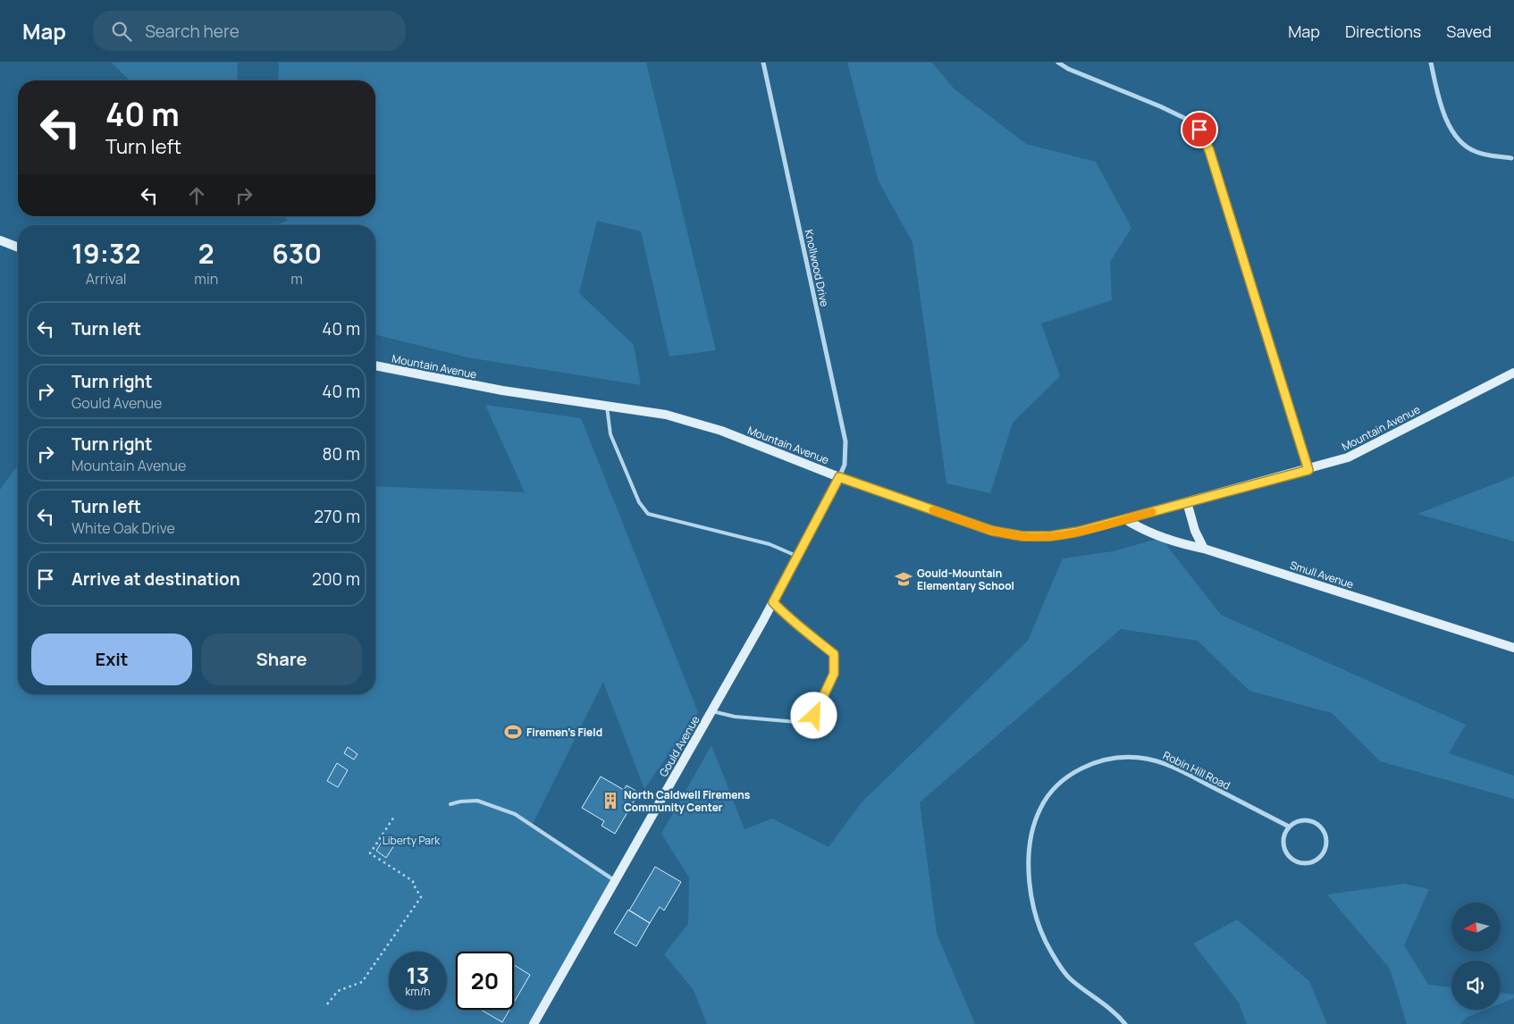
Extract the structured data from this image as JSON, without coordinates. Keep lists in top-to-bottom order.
{
  "streets": {
    "street": [
      "Knollwood Drive",
      "Mountain Avenue",
      "Smull Avenue",
      "Gould Avenue",
      "Robin Hill Road"
    ]
  },
  "crossings": [
    ["Knollwood Drive", "Mountain Avenue"],
    ["Knollwood Drive", "Gould Avenue"],
    ["Mountain Avenue", "Smull Avenue"],
    ["Mountain Avenue", "Gould Avenue"]
  ],
  "parks": ["Liberty Park"],
  "places": {
    "school or university": ["Gould-Mountain Elementary School"],
    "sports": ["Firemen's Field"],
    "building": ["North Caldwell Firemens Community Center"]
  },
  "north": "left",
  "page": {
    "header": "Map",
    "search": "Search here",
    "nav": ["Map", "Directions", "Saved"],
    "turn": ["40 m", "Turn left"],
    "eta": [
      "19:32",
      "Arrival",
      "2",
      "min",
      "630",
      "m"
    ],
    "list": [
      {
        "name": "Turn left",
        "value": "40 m"
      },
      {
        "name": "Turn right",
        "note": "Gould Avenue",
        "value": "40 m"
      },
      {
        "name": "Turn right",
        "note": "Mountain Avenue",
        "value": "80 m"
      },
      {
        "name": "Turn left",
        "note": "White Oak Drive",
        "value": "270 m"
      },
      {
        "name": "Arrive at destination",
        "value": "200 m"
      }
    ],
    "buttons": ["Exit", "Share"],
    "speed": "13 km/h",
    "limit": "20"
  }
}
